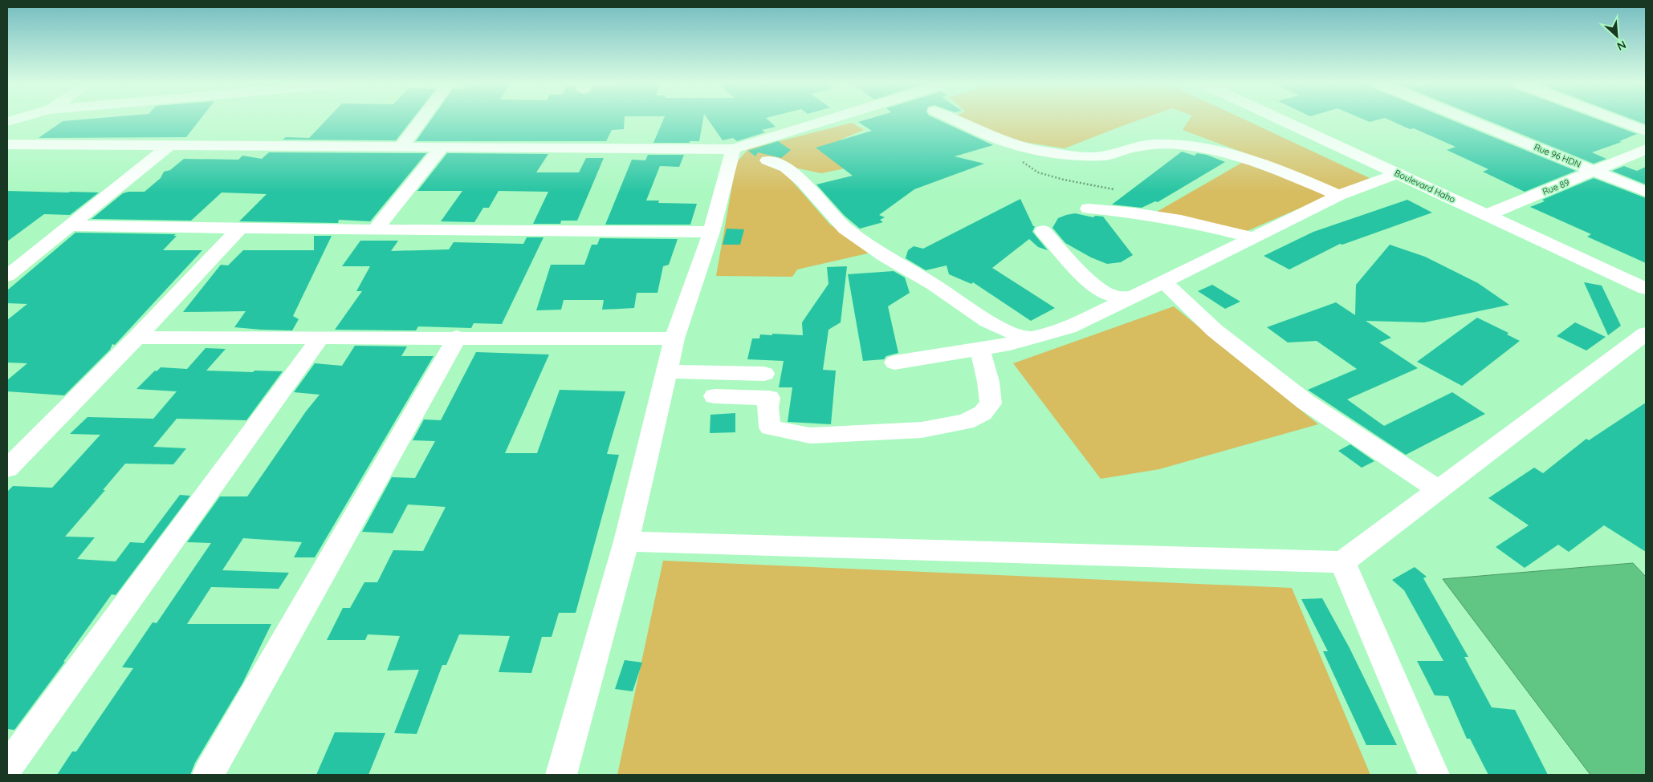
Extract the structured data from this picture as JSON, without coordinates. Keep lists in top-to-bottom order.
{
  "streets": {
    "street": ["Rue 96 HDN", "Boulevard Haho", "Rue 89"]
  },
  "crossings": [
    ["Rue 96 HDN", "Rue 89"],
    ["Boulevard Haho", "Rue 89"]
  ],
  "north": "bottom right"
}
